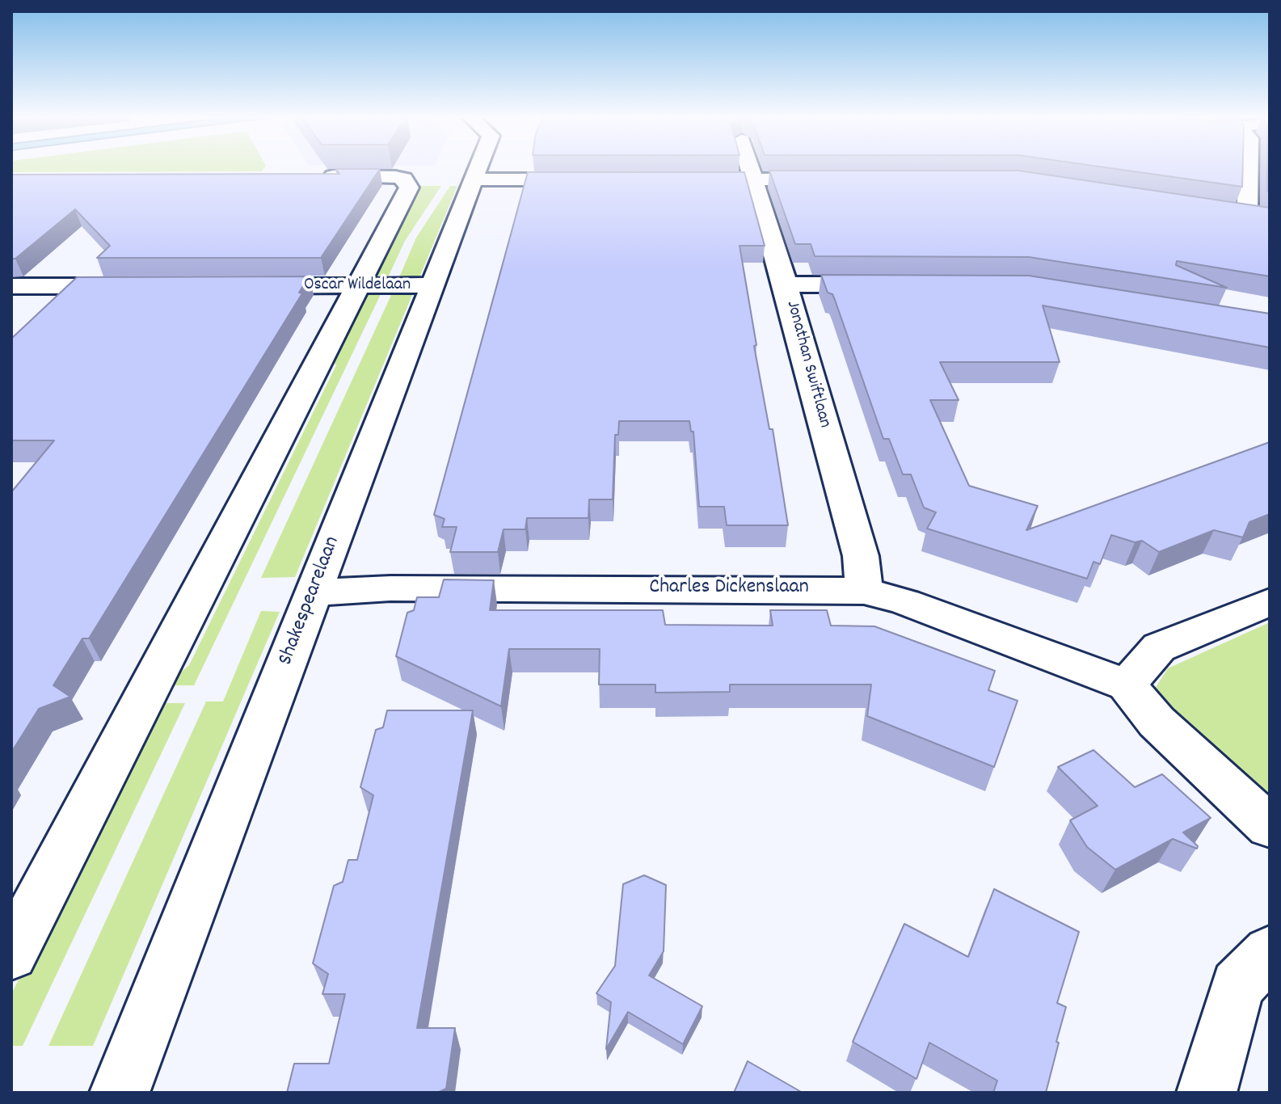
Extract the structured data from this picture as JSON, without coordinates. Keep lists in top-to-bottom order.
{
  "streets": {
    "street": [
      "Oscar Wildelaan",
      "Jonathan Swiftlaan",
      "Charles Dickenslaan",
      "Shakespearelaan"
    ]
  },
  "crossings": [
    ["Oscar Wildelaan", "Shakespearelaan"],
    ["Jonathan Swiftlaan", "Charles Dickenslaan"],
    ["Charles Dickenslaan", "Shakespearelaan"]
  ]
}
